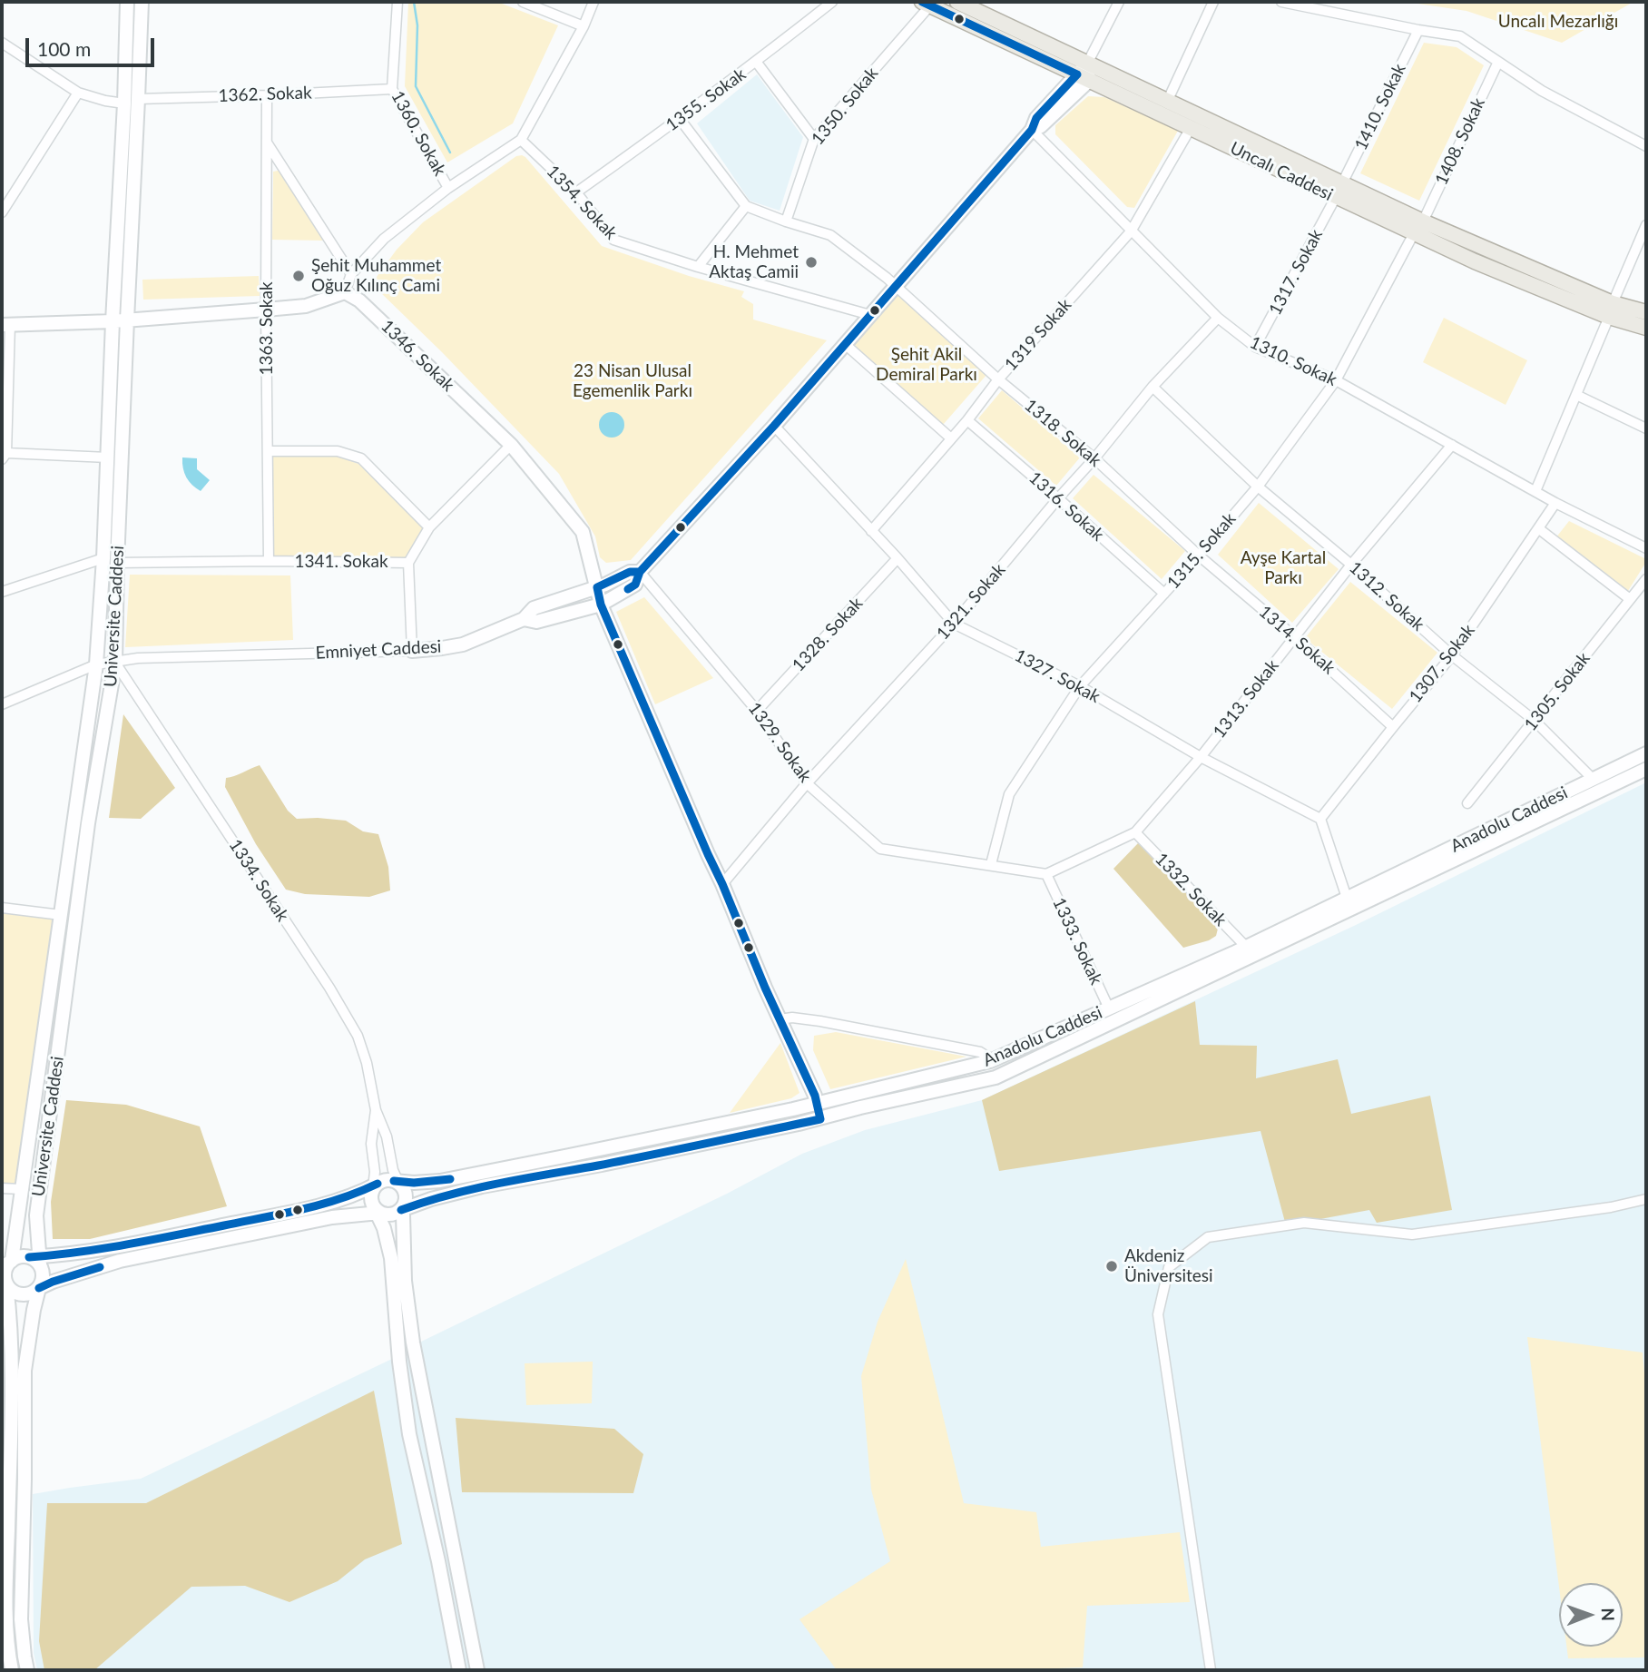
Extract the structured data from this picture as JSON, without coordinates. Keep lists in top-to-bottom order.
{
  "streets": {
    "main road": ["Uncalı Caddesi"],
    "street": [
      "1362. Sokak",
      "1355. Sokak",
      "1350. Sokak",
      "1410. Sokak",
      "1360. Sokak",
      "1408. Sokak",
      "1354. Sokak",
      "1317. Sokak",
      "1363. Sokak",
      "1319 Sokak",
      "1346. Sokak",
      "1310. Sokak",
      "1318. Sokak",
      "1316. Sokak",
      "1315. Sokak",
      "1341. Sokak",
      "1312. Sokak",
      "1321. Sokak",
      "Universite Caddesi",
      "1328. Sokak",
      "1314. Sokak",
      "Emniyet Caddesi",
      "1307. Sokak",
      "1327. Sokak",
      "1305. Sokak",
      "1313. Sokak",
      "1329. Sokak",
      "Anadolu Caddesi",
      "1334. Sokak",
      "1332. Sokak",
      "1333. Sokak"
    ]
  },
  "crossings": [
    ["1362. Sokak", "1360. Sokak"],
    ["1362. Sokak", "1363. Sokak"],
    ["1362. Sokak", "Universite Caddesi"],
    ["1355. Sokak", "1354. Sokak"],
    ["1350. Sokak", "Uncalı Caddesi"],
    ["1350. Sokak", "1318. Sokak"],
    ["1410. Sokak", "Uncalı Caddesi"],
    ["1410. Sokak", "1317. Sokak"],
    ["1408. Sokak", "Uncalı Caddesi"],
    ["1408. Sokak", "1315. Sokak"],
    ["Uncalı Caddesi", "1317. Sokak"],
    ["Uncalı Caddesi", "1319 Sokak"],
    ["Uncalı Caddesi", "1315. Sokak"],
    ["Uncalı Caddesi", "Emniyet Caddesi"],
    ["1354. Sokak", "Emniyet Caddesi"],
    ["1317. Sokak", "1310. Sokak"],
    ["1363. Sokak", "1341. Sokak"],
    ["1319 Sokak", "1310. Sokak"],
    ["1319 Sokak", "1318. Sokak"],
    ["1319 Sokak", "1316. Sokak"],
    ["1319 Sokak", "1327. Sokak"],
    ["1346. Sokak", "1341. Sokak"],
    ["1346. Sokak", "1321. Sokak"],
    ["1346. Sokak", "Emniyet Caddesi"],
    ["1346. Sokak", "Anadolu Caddesi"],
    ["1310. Sokak", "1315. Sokak"],
    ["1310. Sokak", "1321. Sokak"],
    ["1310. Sokak", "Emniyet Caddesi"],
    ["1310. Sokak", "1307. Sokak"],
    ["1310. Sokak", "1313. Sokak"],
    ["1318. Sokak", "1315. Sokak"],
    ["1318. Sokak", "1321. Sokak"],
    ["1318. Sokak", "1314. Sokak"],
    ["1318. Sokak", "Emniyet Caddesi"],
    ["1316. Sokak", "1315. Sokak"],
    ["1316. Sokak", "1321. Sokak"],
    ["1315. Sokak", "1312. Sokak"],
    ["1315. Sokak", "1314. Sokak"],
    ["1315. Sokak", "1327. Sokak"],
    ["1315. Sokak", "1329. Sokak"],
    ["1341. Sokak", "Universite Caddesi"],
    ["1312. Sokak", "1321. Sokak"],
    ["1312. Sokak", "1307. Sokak"],
    ["1312. Sokak", "1305. Sokak"],
    ["1312. Sokak", "1313. Sokak"],
    ["1312. Sokak", "Anadolu Caddesi"],
    ["1321. Sokak", "1327. Sokak"],
    ["1321. Sokak", "1329. Sokak"],
    ["Universite Caddesi", "Emniyet Caddesi"],
    ["Universite Caddesi", "1334. Sokak"],
    ["1328. Sokak", "1327. Sokak"],
    ["1328. Sokak", "1329. Sokak"],
    ["1314. Sokak", "1307. Sokak"],
    ["1314. Sokak", "1313. Sokak"],
    ["Emniyet Caddesi", "1327. Sokak"],
    ["Emniyet Caddesi", "1329. Sokak"],
    ["Emniyet Caddesi", "1334. Sokak"],
    ["1307. Sokak", "1327. Sokak"],
    ["1327. Sokak", "1313. Sokak"],
    ["1313. Sokak", "1332. Sokak"],
    ["1313. Sokak", "1333. Sokak"],
    ["Anadolu Caddesi", "1334. Sokak"],
    ["Anadolu Caddesi", "1332. Sokak"],
    ["Anadolu Caddesi", "1333. Sokak"]
  ],
  "parks": [
    "Uncalı Mezarlığı",
    "Şehit Akil Demiral Parkı",
    "23 Nisan Ulusal Egemenlik Parkı",
    "Ayşe Kartal Parkı"
  ],
  "places": ["H. Mehmet Aktaş Camii", "Şehit Muhammet Oğuz Kılınç Cami", "Akdeniz Üniversitesi"],
  "scale_bar": "100 m",
  "north": "right"
}
